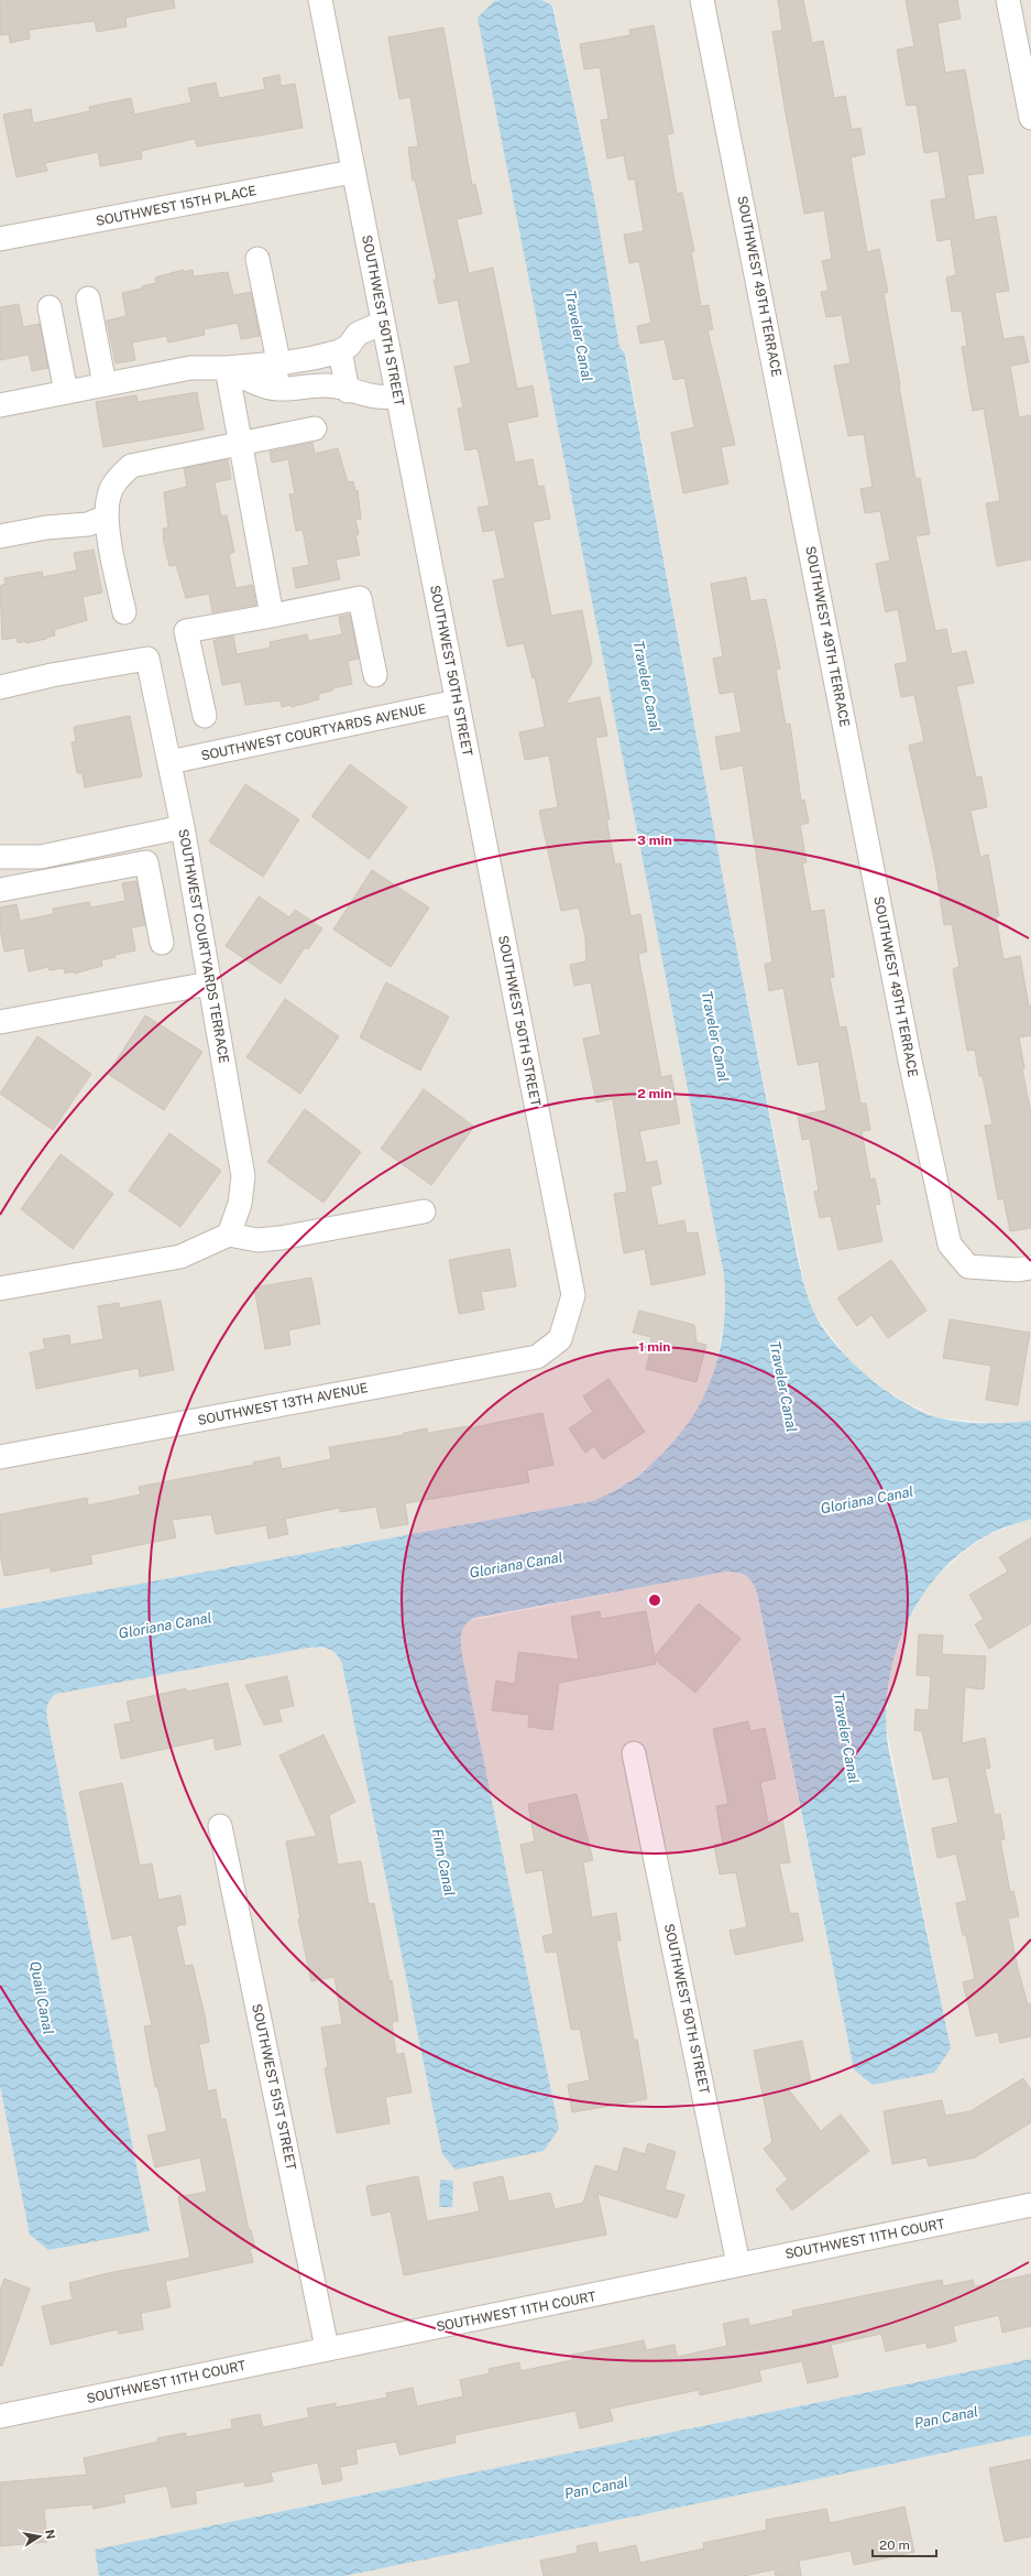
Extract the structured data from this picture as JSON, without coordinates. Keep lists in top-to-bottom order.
{
  "streets": {
    "street": [
      "SOUTHWEST 15TH PLACE",
      "SOUTHWEST 49TH TERRACE",
      "SOUTHWEST 50TH STREET",
      "SOUTHWEST COURTYARDS AVENUE",
      "SOUTHWEST COURTYARDS TERRACE",
      "SOUTHWEST 13TH AVENUE",
      "SOUTHWEST 51ST STREET",
      "SOUTHWEST 11TH COURT"
    ]
  },
  "crossings": [
    ["SOUTHWEST 15TH PLACE", "SOUTHWEST 50TH STREET"],
    ["SOUTHWEST 50TH STREET", "SOUTHWEST COURTYARDS AVENUE"],
    ["SOUTHWEST 50TH STREET", "SOUTHWEST 13TH AVENUE"],
    ["SOUTHWEST 50TH STREET", "SOUTHWEST 11TH COURT"],
    ["SOUTHWEST COURTYARDS AVENUE", "SOUTHWEST COURTYARDS TERRACE"],
    ["SOUTHWEST 51ST STREET", "SOUTHWEST 11TH COURT"]
  ],
  "water": [
    "Traveler Canal",
    "Gloriana Canal",
    "Finn Canal",
    "Quail Canal",
    "Pan Canal"
  ],
  "scale_bar": "20 m",
  "north": "right",
  "rings": ["3 min", "2 min", "1 min"]
}
